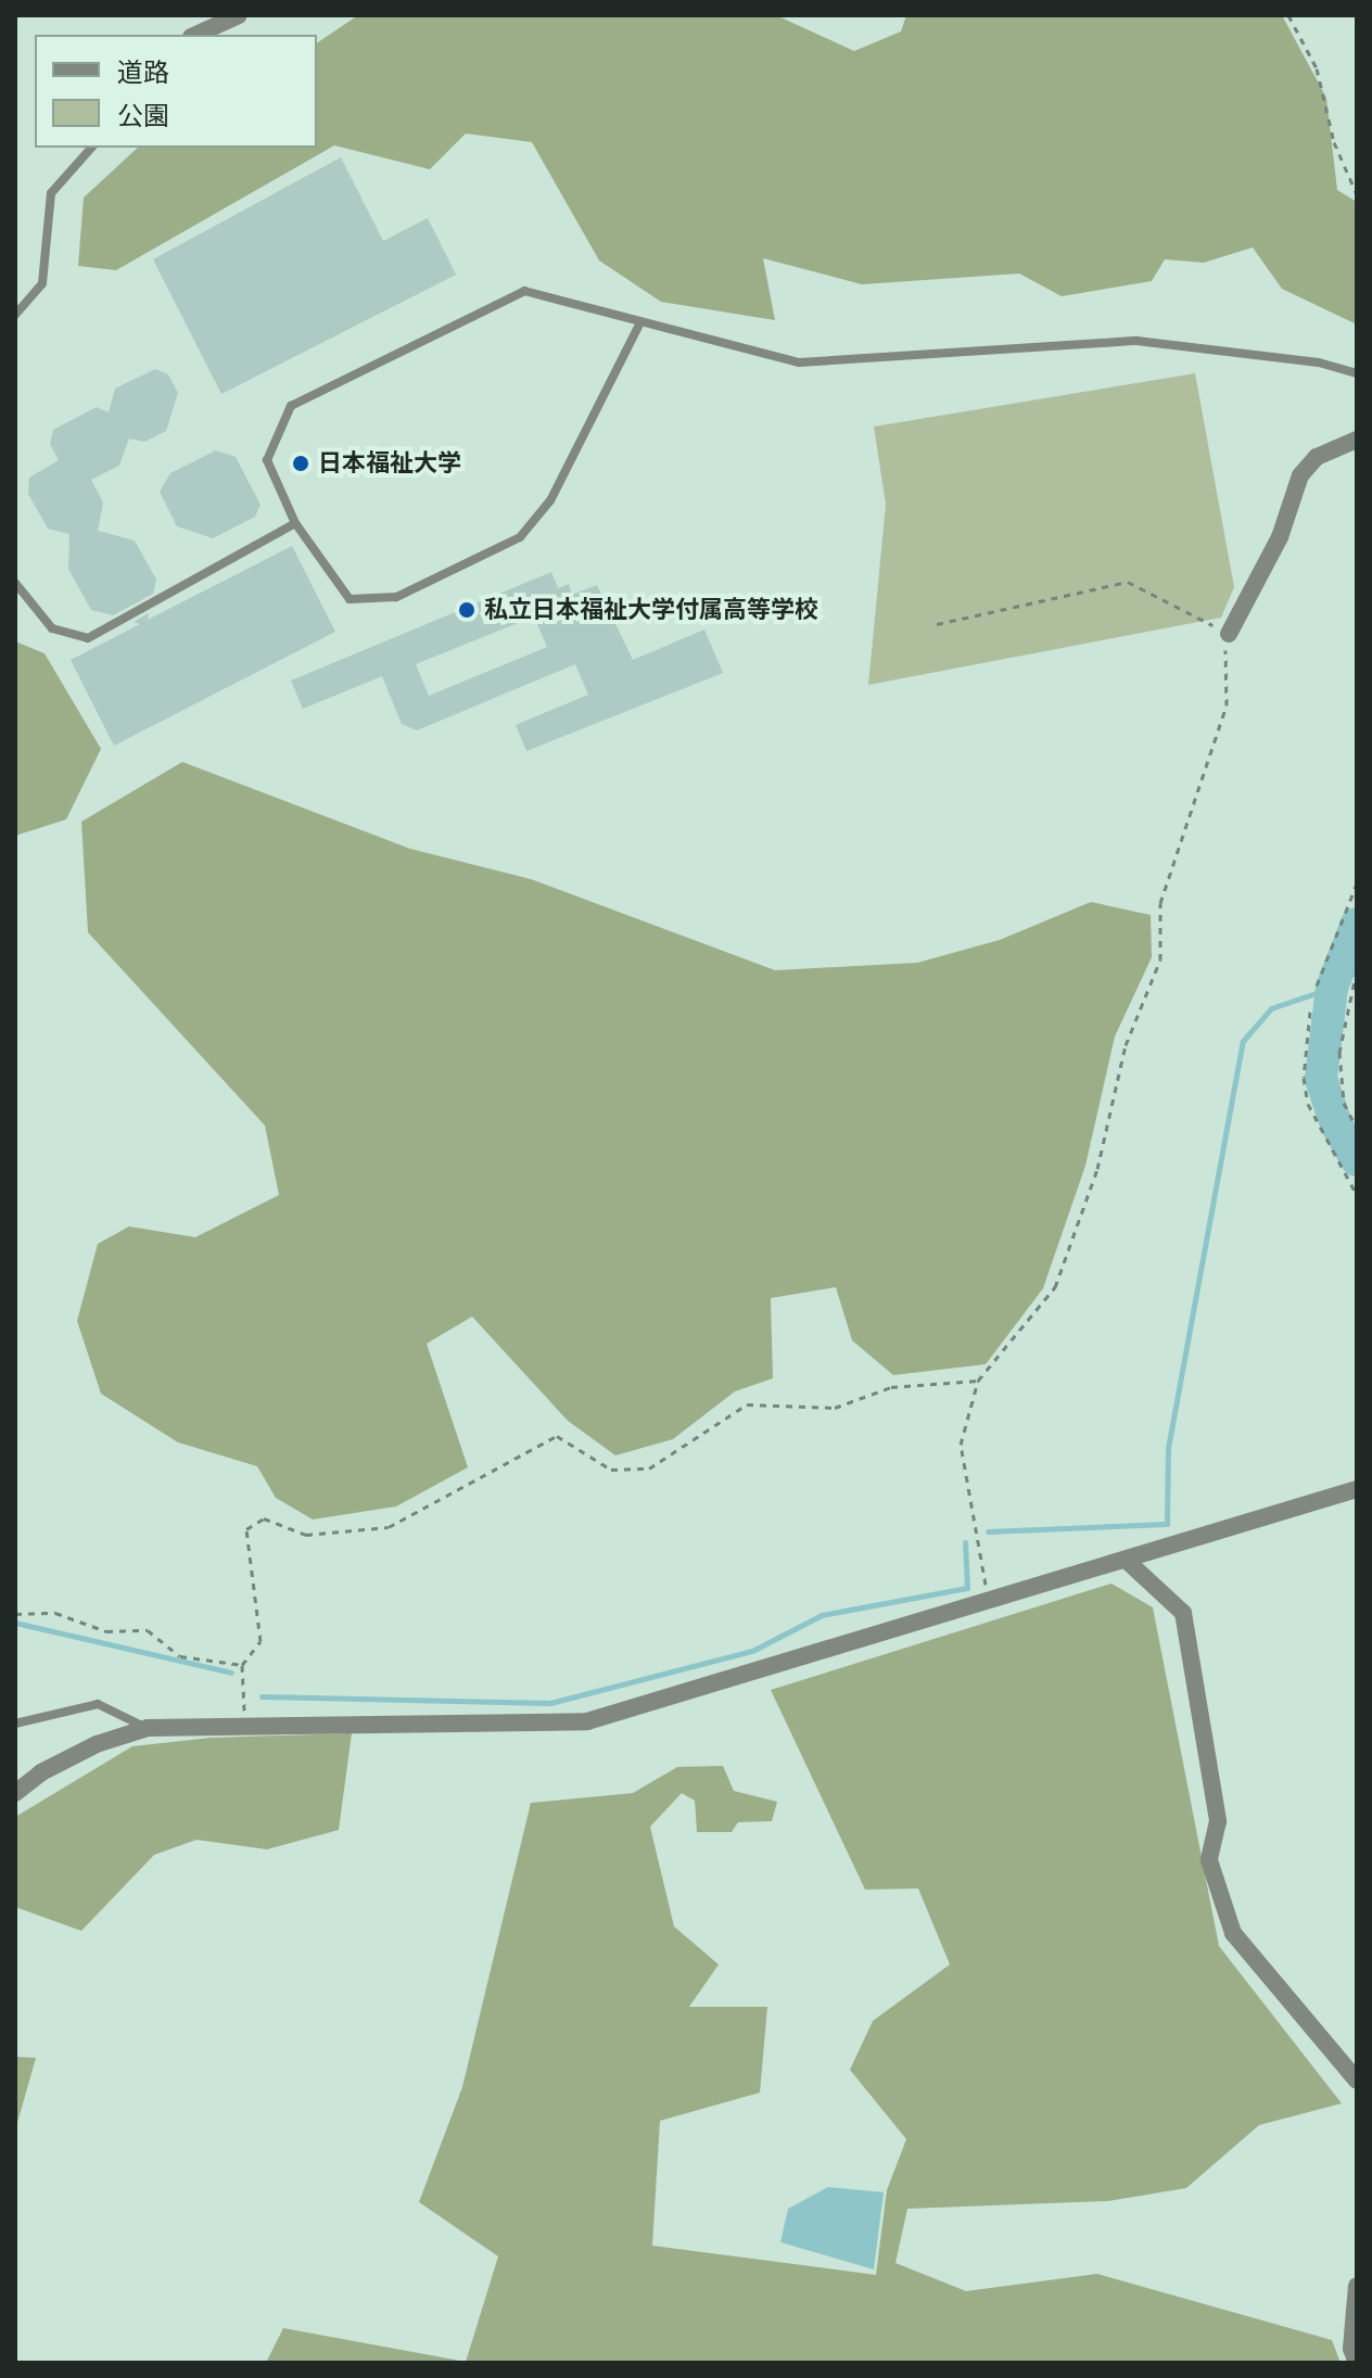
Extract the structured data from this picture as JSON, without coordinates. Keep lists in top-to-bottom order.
{
  "places": ["日本福祉大学", "私立日本福祉大学付属高等学校"],
  "legend": ["道路", "公園"]
}
